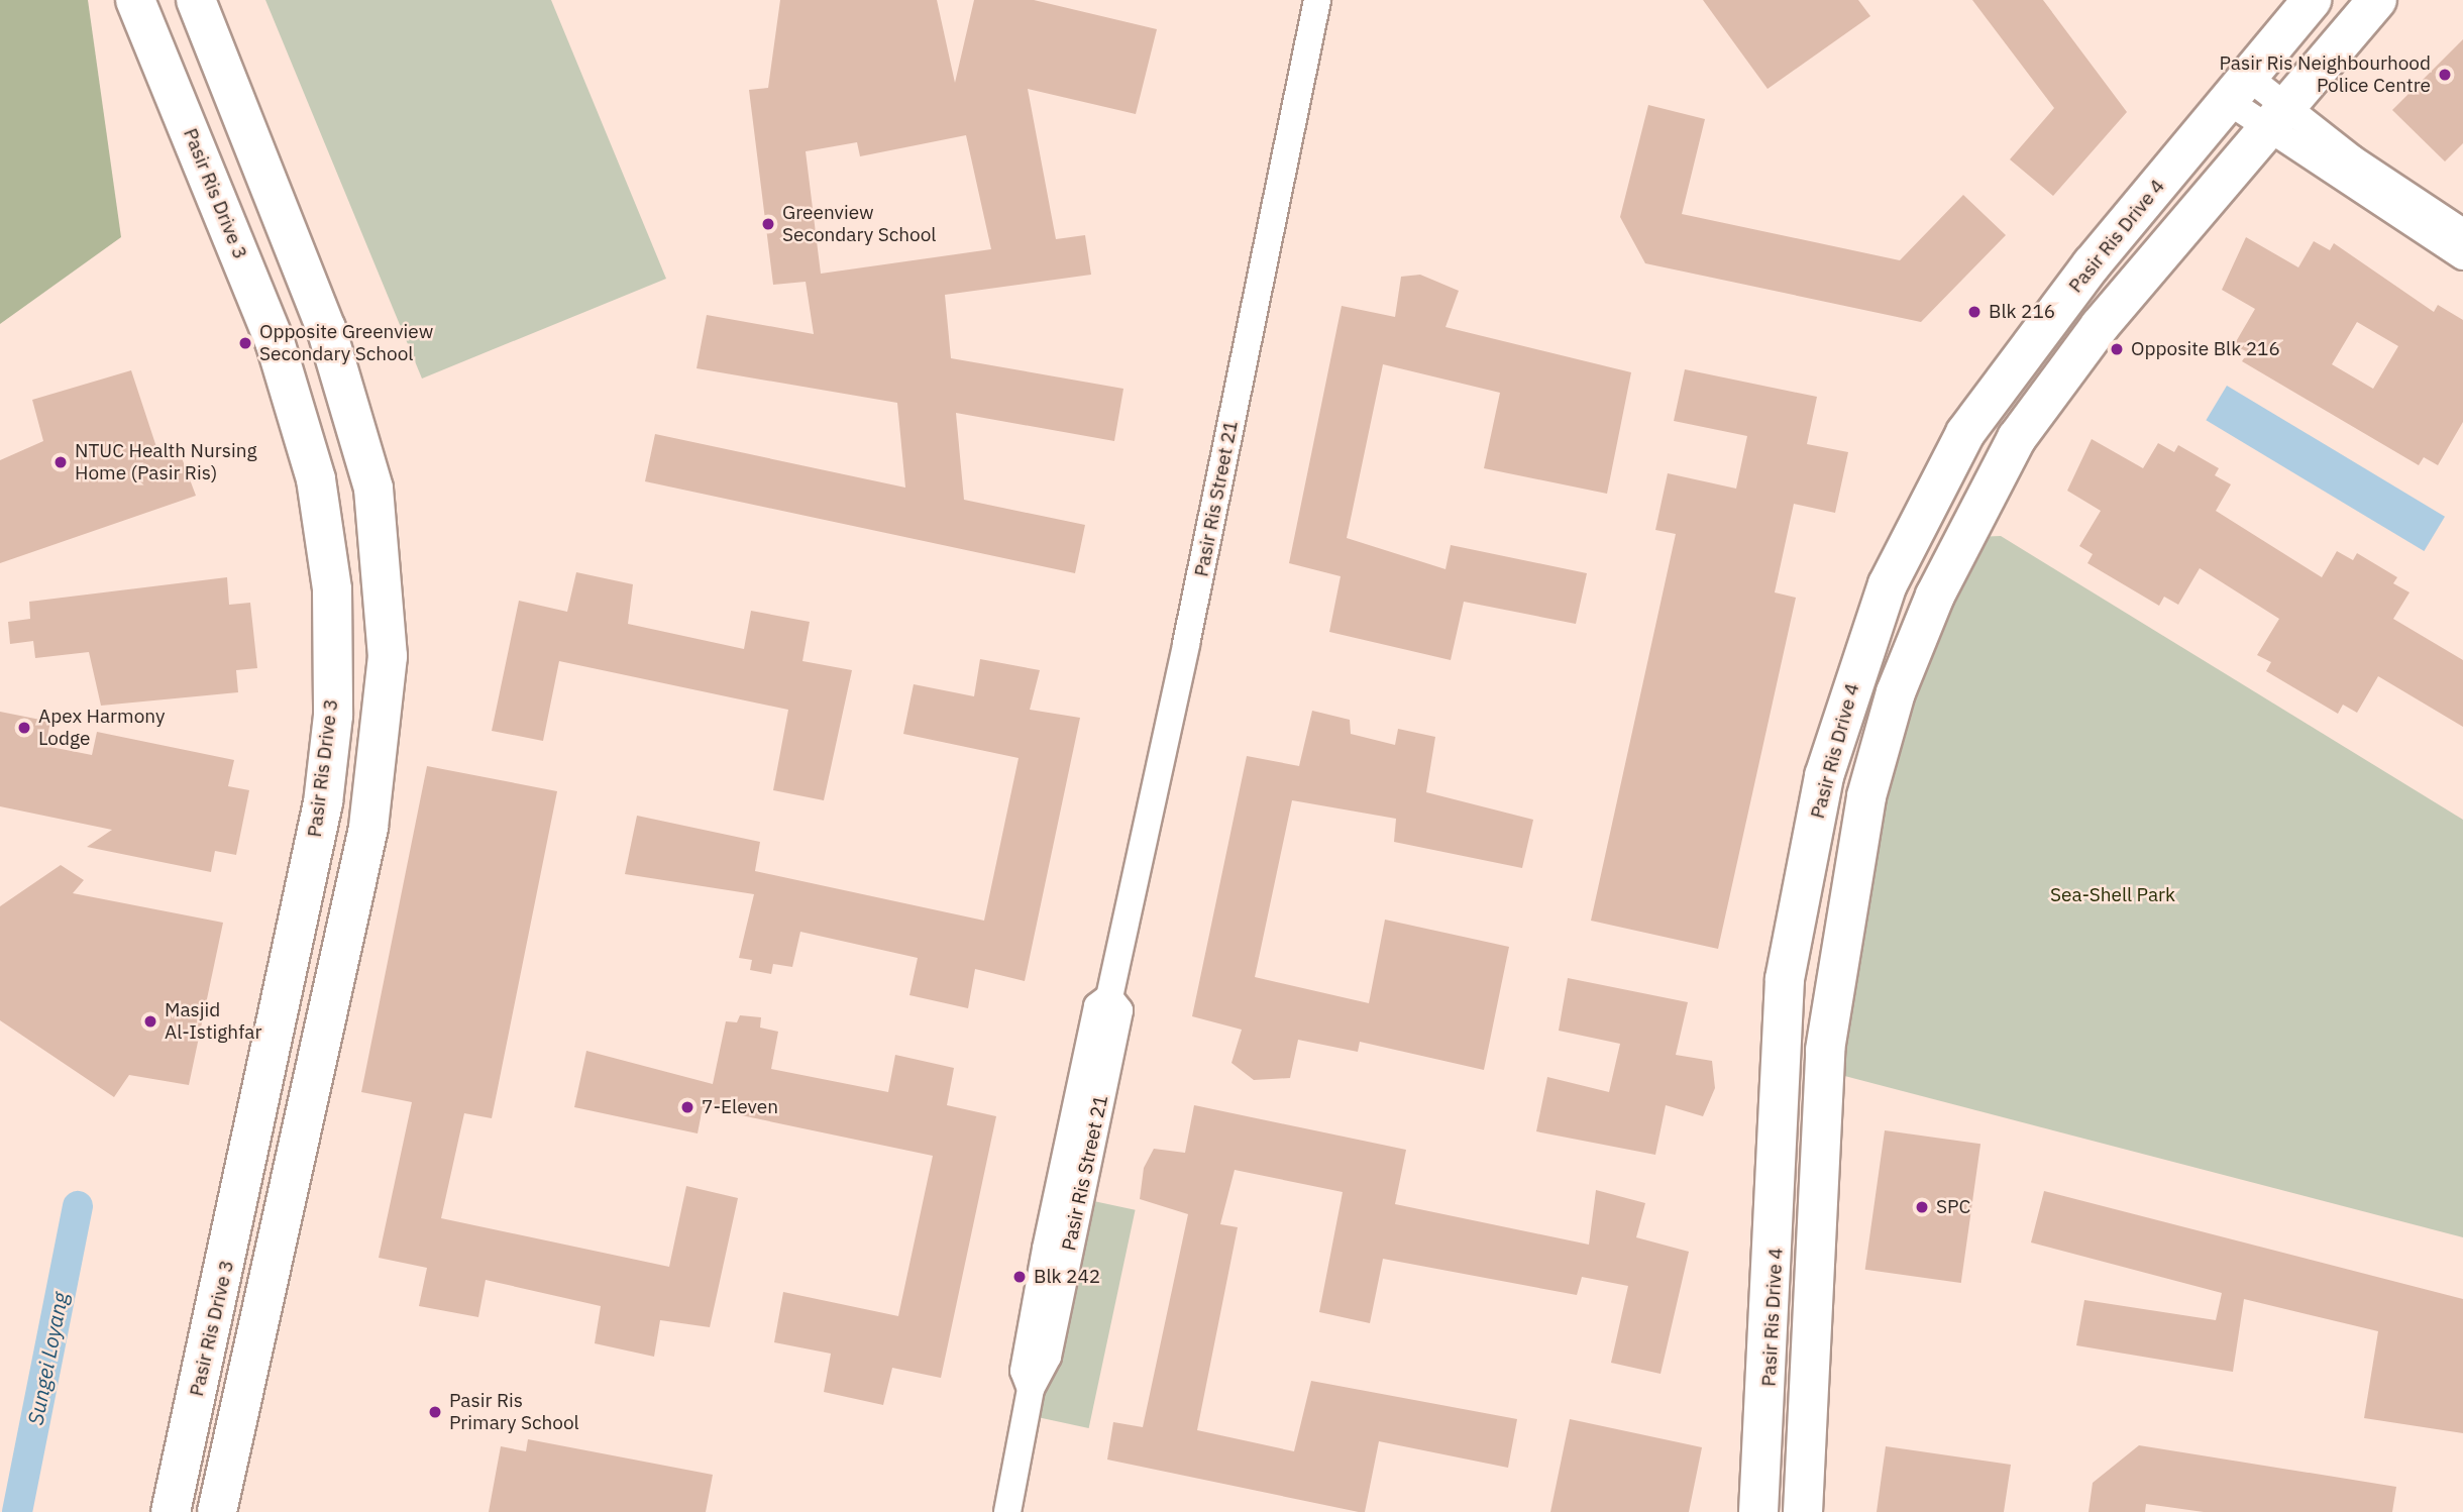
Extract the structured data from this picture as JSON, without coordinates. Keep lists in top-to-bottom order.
{
  "streets": {
    "street": ["Pasir Ris Drive 3", "Pasir Ris Drive 4", "Pasir Ris Street 21"]
  },
  "water": ["Sungei Loyang"],
  "parks": ["Sea-Shell Park"],
  "places": [
    "Pasir Ris Neighbourhood Police Centre",
    "Greenview Secondary School",
    "Blk 216",
    "Opposite Greenview Secondary School",
    "Opposite Blk 216",
    "NTUC Health Nursing Home (Pasir Ris)",
    "Apex Harmony Lodge",
    "Masjid Al-Istighfar",
    "7-Eleven",
    "SPC",
    "Blk 242",
    "Pasir Ris Primary School"
  ]
}
